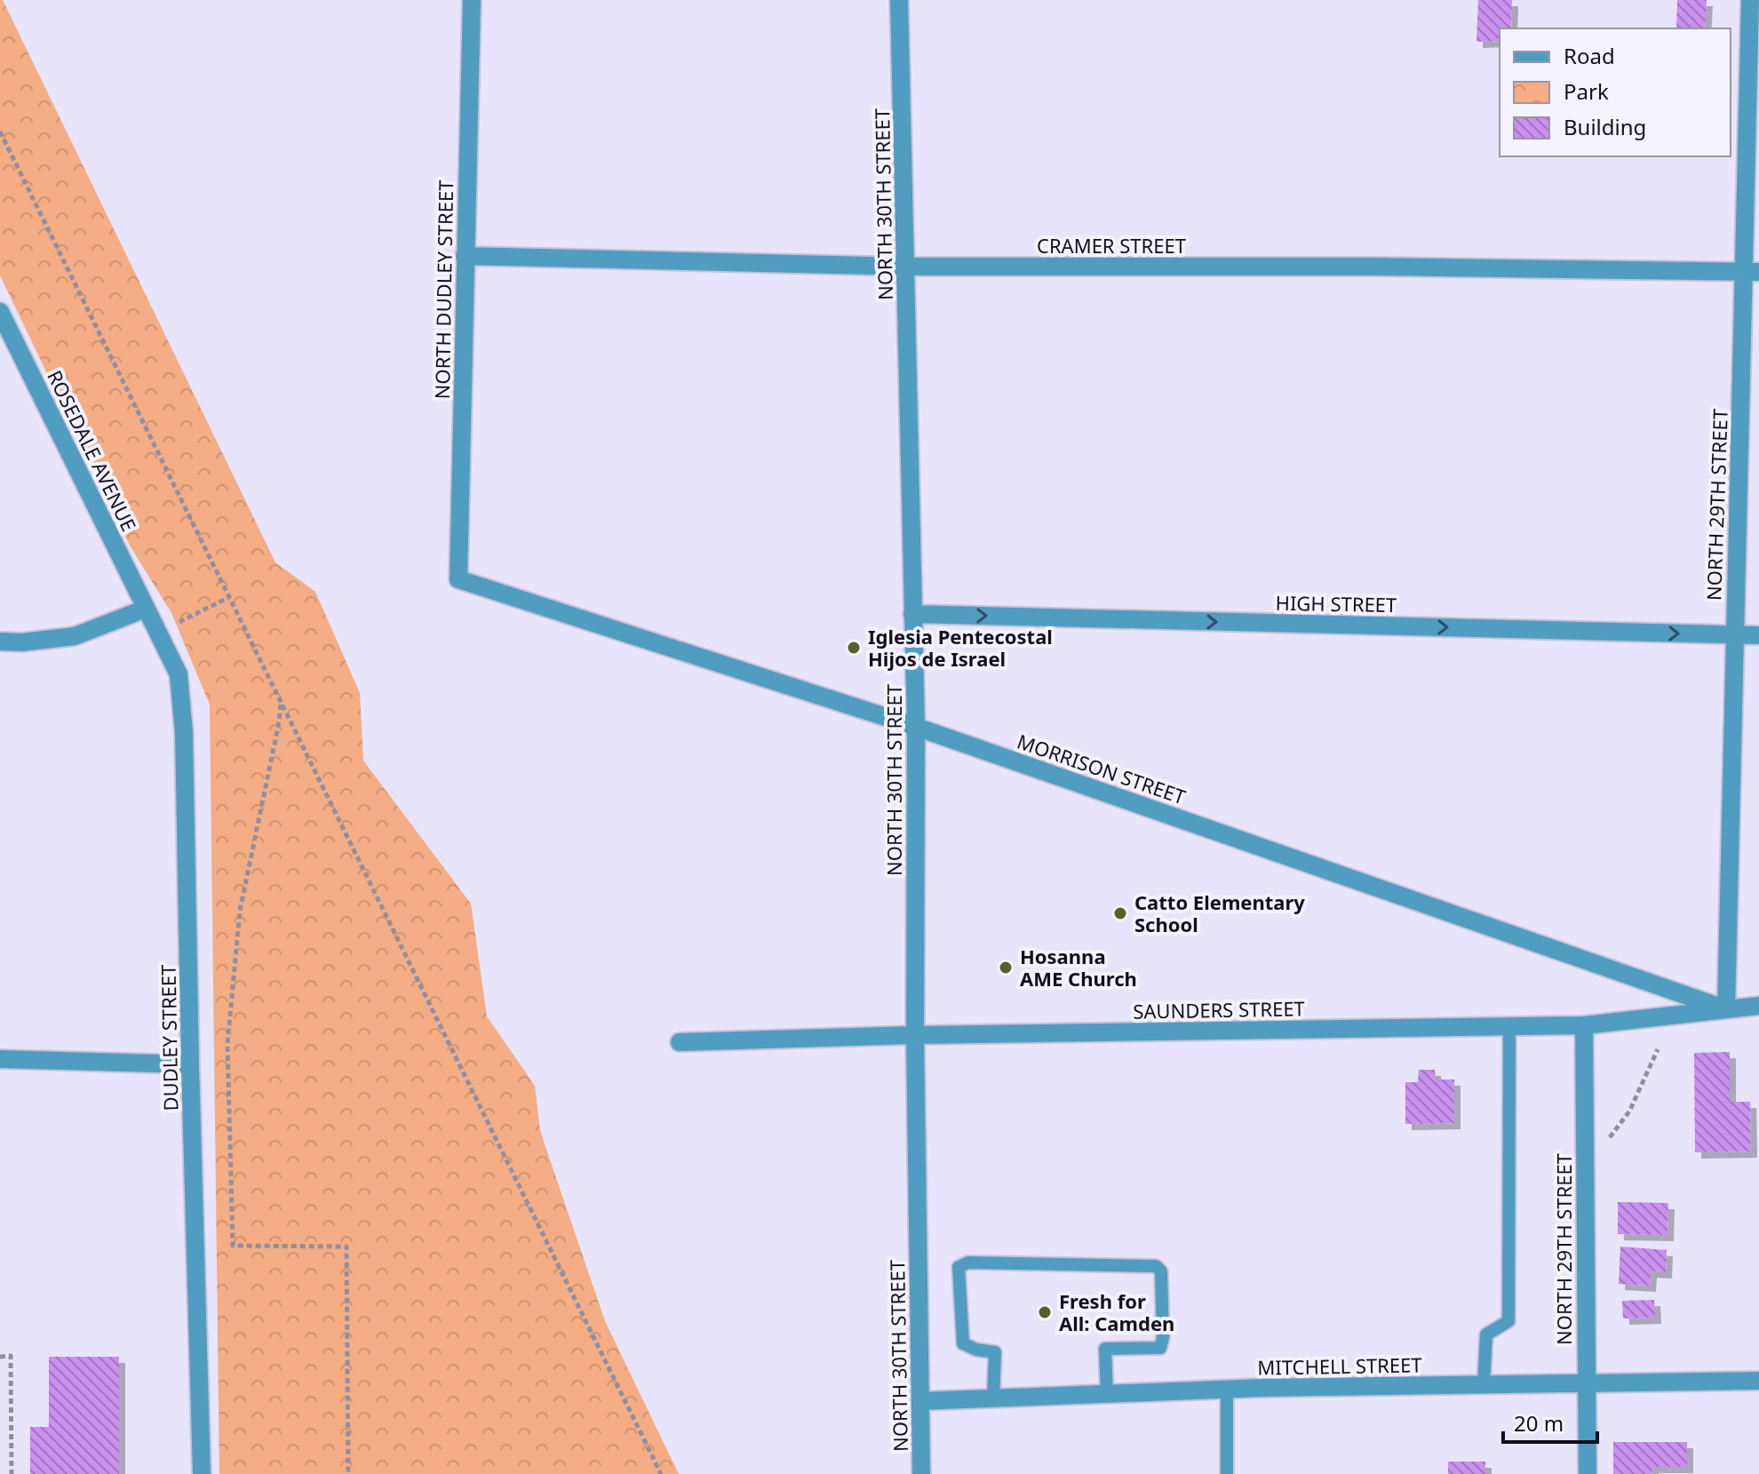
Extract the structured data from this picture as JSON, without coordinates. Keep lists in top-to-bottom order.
{
  "streets": {
    "street": [
      "NORTH 30TH STREET",
      "CRAMER STREET",
      "NORTH DUDLEY STREET",
      "ROSEDALE AVENUE",
      "NORTH 29TH STREET",
      "HIGH STREET",
      "MORRISON STREET",
      "SAUNDERS STREET",
      "DUDLEY STREET",
      "MITCHELL STREET"
    ]
  },
  "crossings": [
    ["NORTH 30TH STREET", "CRAMER STREET"],
    ["NORTH 30TH STREET", "HIGH STREET"],
    ["NORTH 30TH STREET", "MORRISON STREET"],
    ["NORTH 30TH STREET", "SAUNDERS STREET"],
    ["NORTH 30TH STREET", "MITCHELL STREET"],
    ["CRAMER STREET", "NORTH DUDLEY STREET"],
    ["CRAMER STREET", "NORTH 29TH STREET"],
    ["NORTH DUDLEY STREET", "MORRISON STREET"],
    ["ROSEDALE AVENUE", "DUDLEY STREET"],
    ["NORTH 29TH STREET", "HIGH STREET"],
    ["NORTH 29TH STREET", "MORRISON STREET"],
    ["NORTH 29TH STREET", "SAUNDERS STREET"],
    ["NORTH 29TH STREET", "MITCHELL STREET"],
    ["MORRISON STREET", "SAUNDERS STREET"]
  ],
  "one_way": ["HIGH STREET"],
  "places": [
    "Iglesia Pentecostal Hijos de Israel",
    "Catto Elementary School",
    "Hosanna AME Church",
    "Fresh for All: Camden"
  ],
  "legend": ["Road", "Park", "Building"],
  "scale_bar": "20 m"
}
